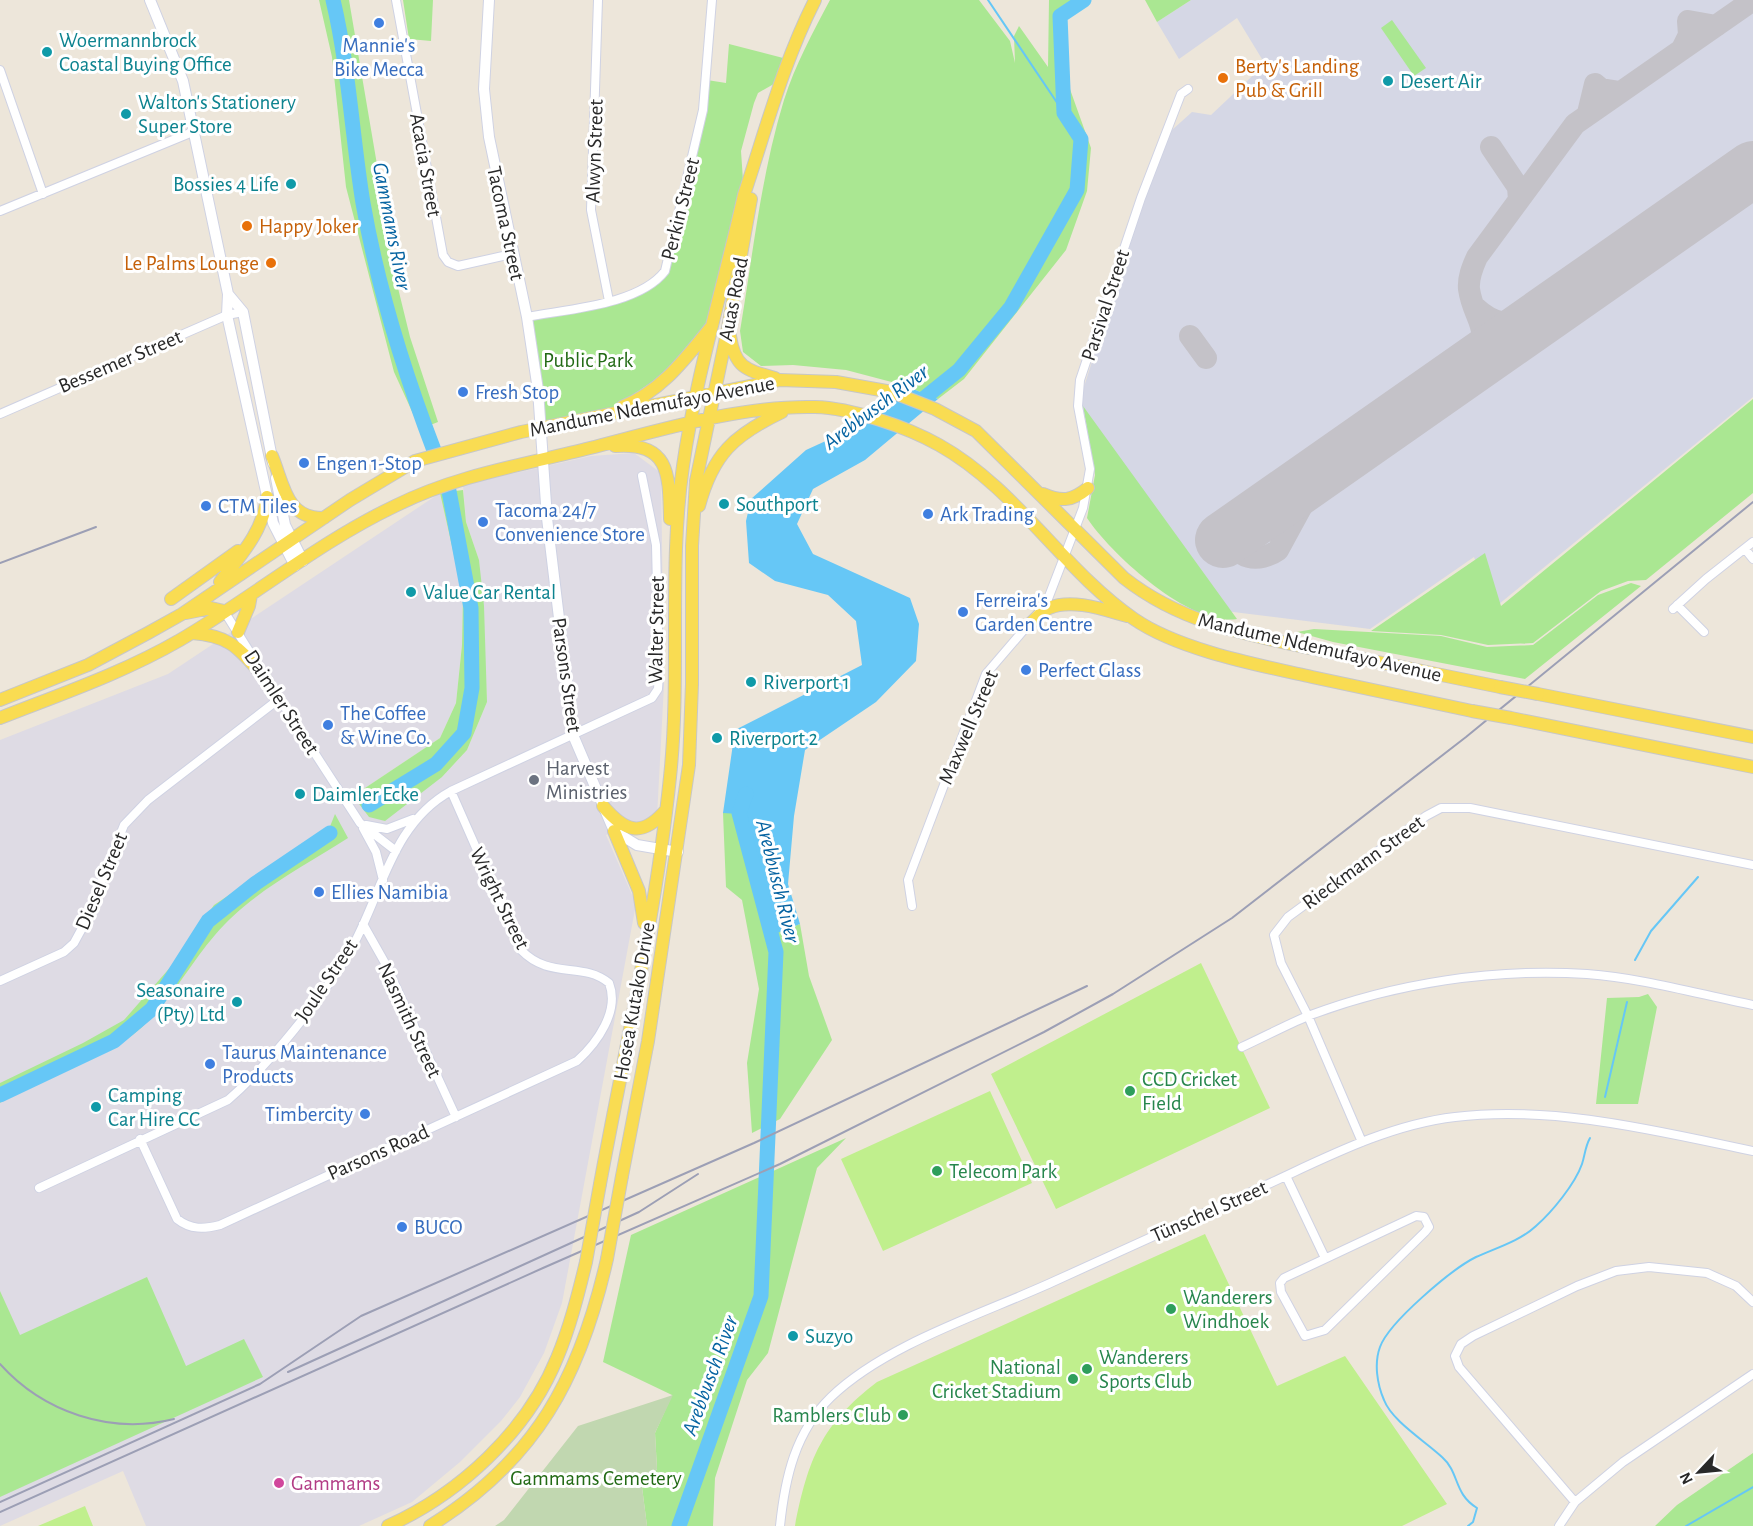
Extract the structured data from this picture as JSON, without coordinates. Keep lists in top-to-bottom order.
{
  "streets": {
    "main road": ["Auas Road", "Mandume Ndemufayo Avenue", "Hosea Kutako Drive"],
    "street": [
      "Alwyn Street",
      "Acacia Street",
      "Perkin Street",
      "Tacoma Street",
      "Parsival Street",
      "Bessemer Street",
      "Walter Street",
      "Parsons Street",
      "Daimler Street",
      "Maxwell Street",
      "Rieckmann Street",
      "Diesel Street",
      "Wright Street",
      "Joule Street",
      "Nasmith Street",
      "Parsons Road",
      "Tünschel Street"
    ]
  },
  "crossings": [
    ["Alwyn Street", "Perkin Street"],
    ["Acacia Street", "Tacoma Street"],
    ["Perkin Street", "Tacoma Street"],
    ["Tacoma Street", "Mandume Ndemufayo Avenue"],
    ["Tacoma Street", "Parsons Street"],
    ["Auas Road", "Mandume Ndemufayo Avenue"],
    ["Auas Road", "Hosea Kutako Drive"],
    ["Parsival Street", "Mandume Ndemufayo Avenue"],
    ["Parsival Street", "Maxwell Street"],
    ["Mandume Ndemufayo Avenue", "Parsons Street"],
    ["Mandume Ndemufayo Avenue", "Daimler Street"],
    ["Mandume Ndemufayo Avenue", "Maxwell Street"],
    ["Mandume Ndemufayo Avenue", "Hosea Kutako Drive"],
    ["Walter Street", "Parsons Street"],
    ["Walter Street", "Joule Street"],
    ["Parsons Street", "Joule Street"],
    ["Daimler Street", "Diesel Street"],
    ["Daimler Street", "Joule Street"],
    ["Rieckmann Street", "Tünschel Street"],
    ["Wright Street", "Joule Street"],
    ["Wright Street", "Parsons Road"],
    ["Joule Street", "Nasmith Street"],
    ["Joule Street", "Parsons Road"],
    ["Nasmith Street", "Parsons Road"]
  ],
  "water": ["Gammams River", "Arebbusch River"],
  "parks": ["Public Park", "Gammams Cemetery"],
  "places": [
    "Mannie's Bike Mecca",
    "Woermannbrock Coastal Buying Office",
    "Berty's Landing Pub & Grill",
    "Desert Air",
    "Walton's Stationery Super Store",
    "Bossies 4 Life",
    "Happy Joker",
    "Le Palms Lounge",
    "Fresh Stop",
    "Engen 1-Stop",
    "Southport",
    "CTM Tiles",
    "Ark Trading",
    "Tacoma 24/7 Convenience Store",
    "Value Car Rental",
    "Ferreira's Garden Centre",
    "Perfect Glass",
    "Riverport 1",
    "The Coffee & Wine Co.",
    "Riverport 2",
    "Harvest Ministries",
    "Daimler Ecke",
    "Ellies Namibia",
    "Seasonaire (Pty) Ltd",
    "Taurus Maintenance Products",
    "CCD Cricket Field",
    "Camping Car Hire CC",
    "Timbercity",
    "Telecom Park",
    "BUCO",
    "Wanderers Windhoek",
    "Suzyo",
    "Wanderers Sports Club",
    "National Cricket Stadium",
    "Ramblers Club",
    "Gammams"
  ],
  "north": "bottom left"
}
